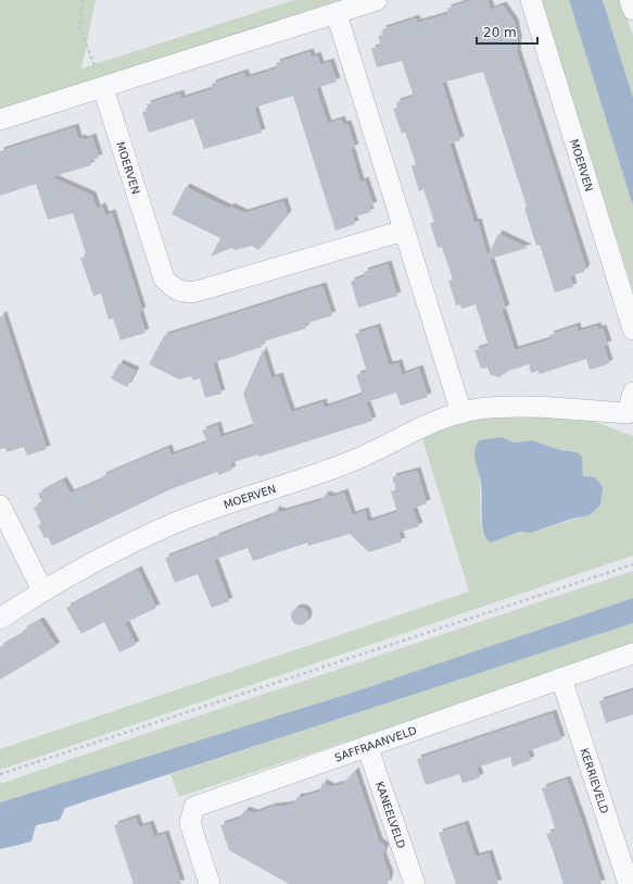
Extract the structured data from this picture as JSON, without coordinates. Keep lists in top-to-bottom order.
{
  "streets": {
    "street": [
      "MOERVEN",
      "SAFFRAANVELD",
      "KERRIEVELD",
      "KANEELVELD"
    ]
  },
  "crossings": [
    ["SAFFRAANVELD", "KERRIEVELD"],
    ["SAFFRAANVELD", "KANEELVELD"]
  ],
  "scale_bar": "20 m"
}
